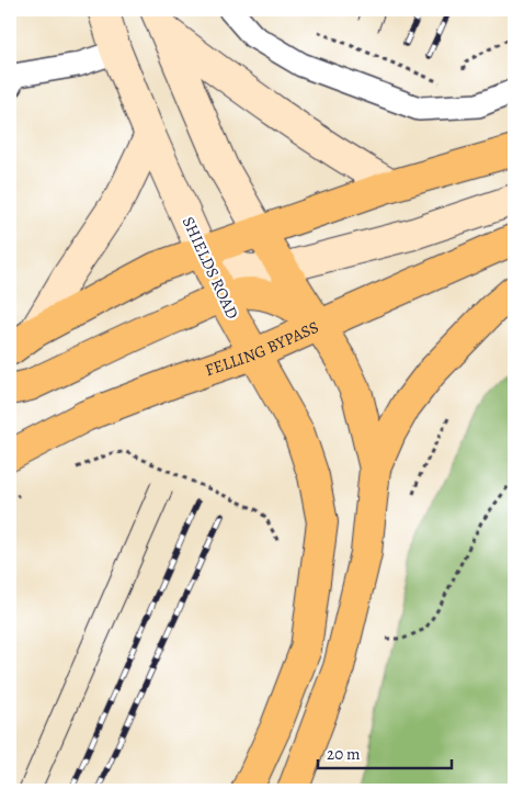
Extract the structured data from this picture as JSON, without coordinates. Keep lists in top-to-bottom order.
{
  "streets": {
    "main road": ["SHIELDS ROAD", "FELLING BYPASS"]
  },
  "crossings": [
    ["SHIELDS ROAD", "FELLING BYPASS"]
  ],
  "scale_bar": "20 m"
}
